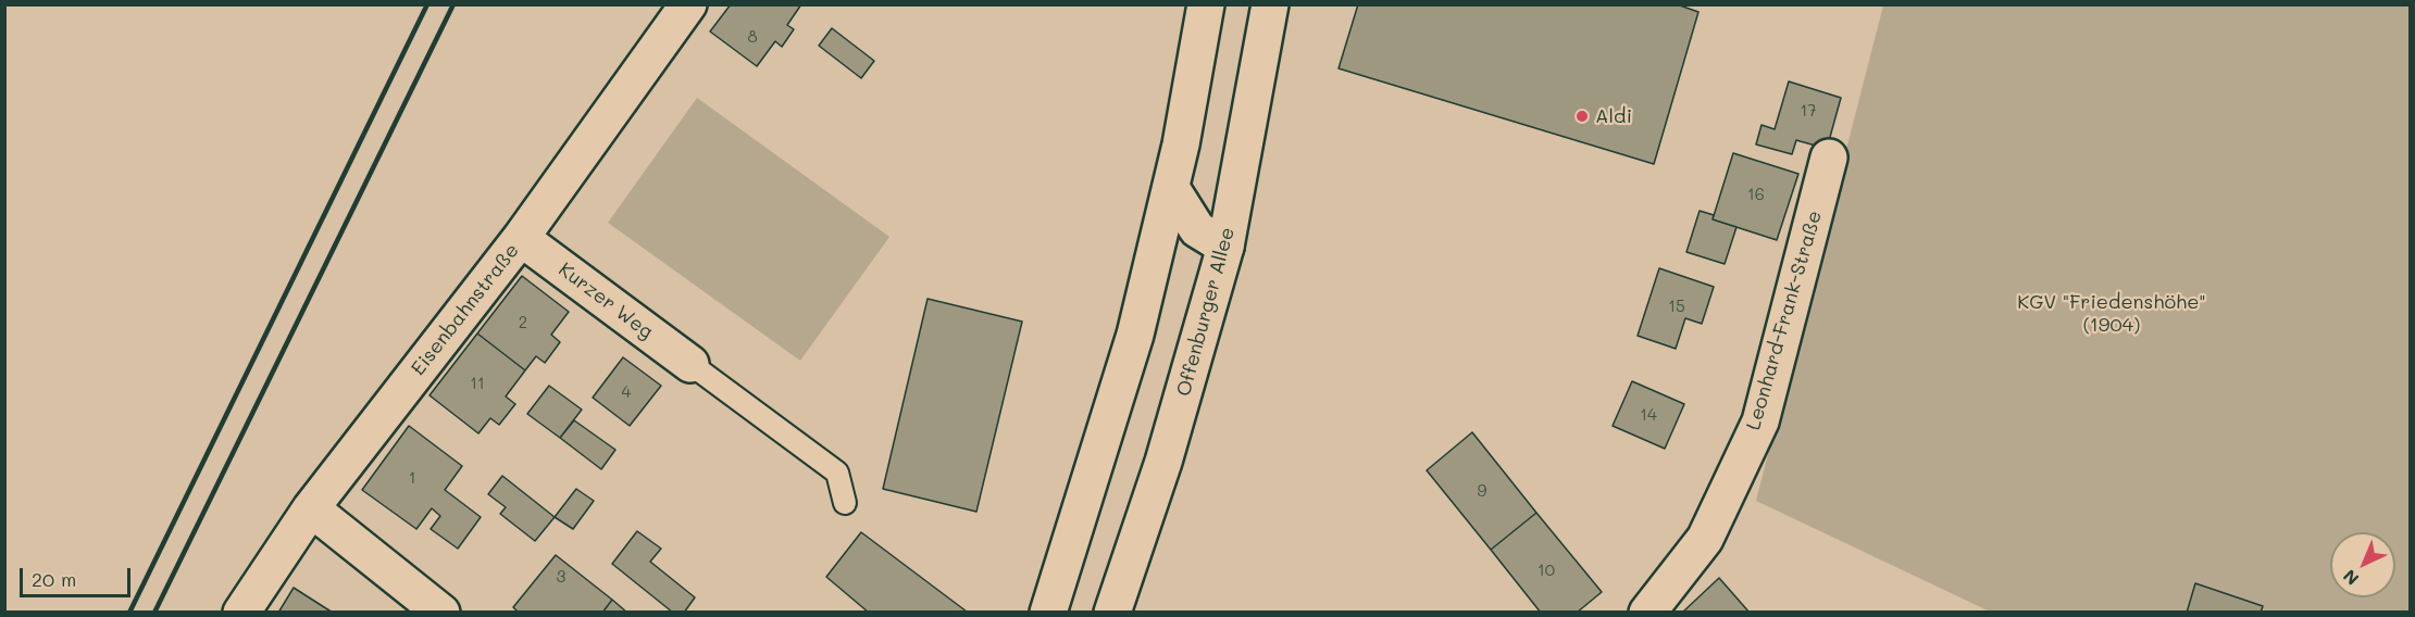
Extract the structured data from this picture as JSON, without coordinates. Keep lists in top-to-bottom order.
{
  "streets": {
    "street": [
      "Kurzer Weg",
      "Eisenbahnstraße",
      "Offenburger Allee",
      "Leonhard-Frank-Straße"
    ]
  },
  "crossings": [
    ["Kurzer Weg", "Eisenbahnstraße"]
  ],
  "parks": ["KGV \"Friedenshöhe\" (1904)"],
  "places": ["Aldi"],
  "house_numbers": [
    "8",
    "17",
    "16",
    "15",
    "2",
    "11",
    "4",
    "14",
    "1",
    "9",
    "10",
    "3"
  ],
  "scale_bar": "20 m",
  "north": "bottom left"
}
